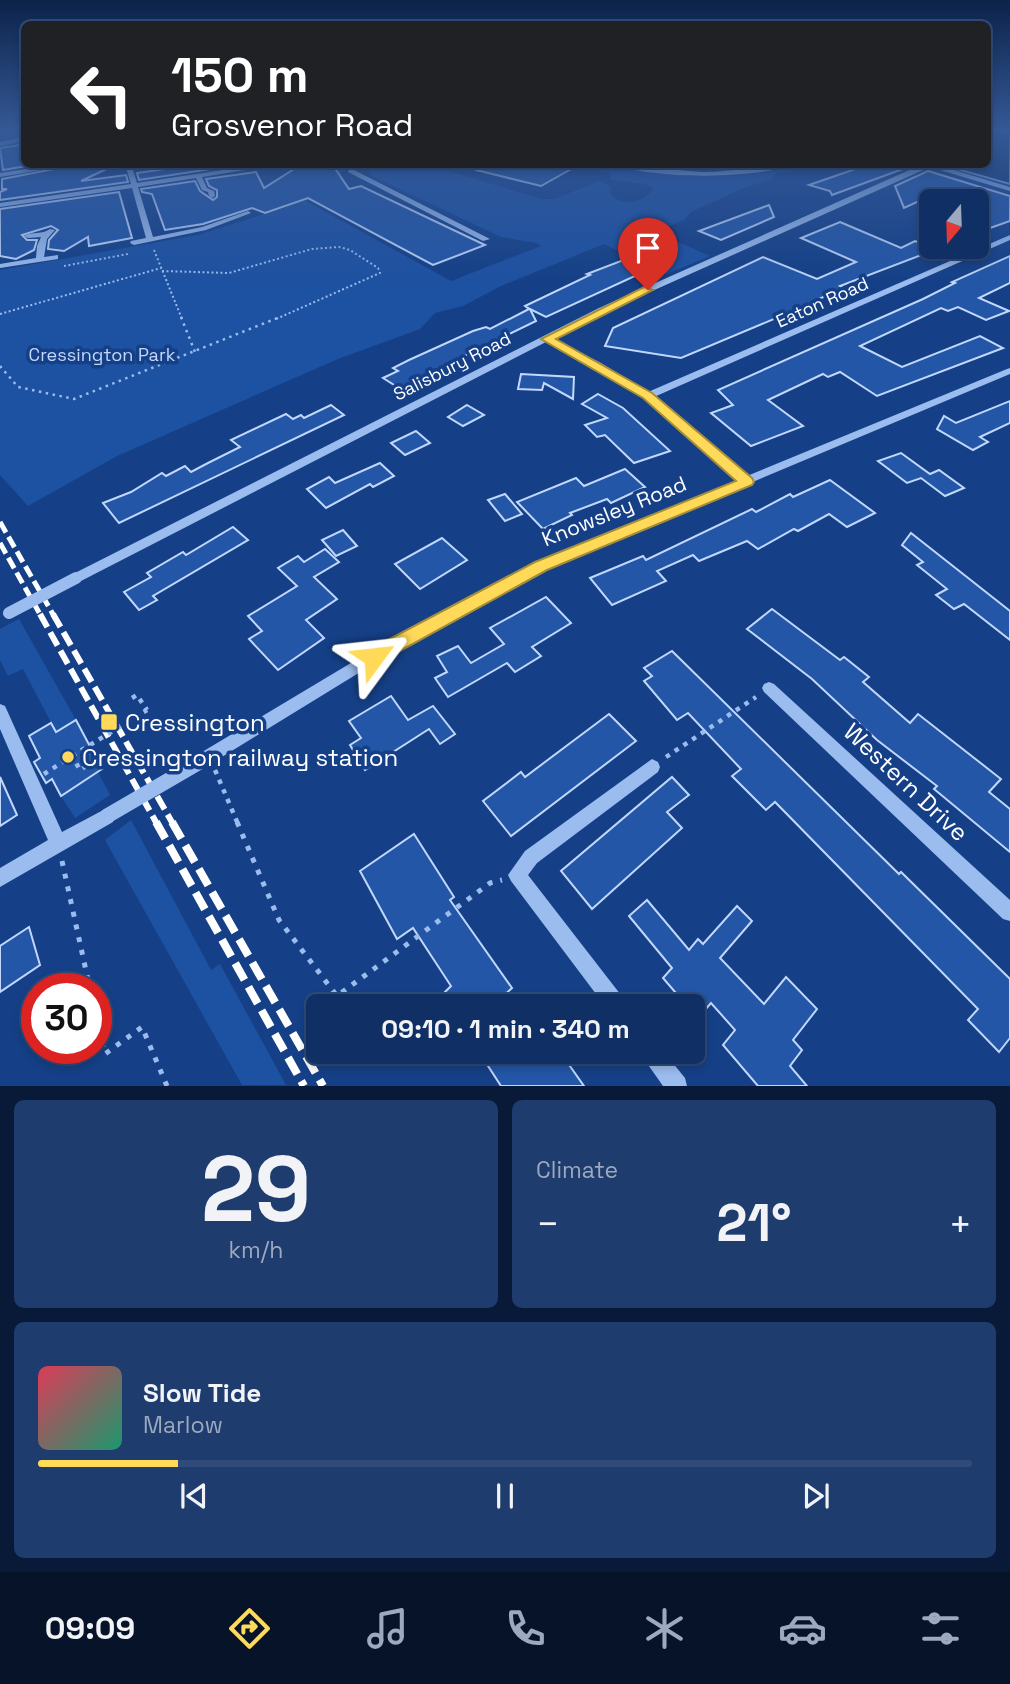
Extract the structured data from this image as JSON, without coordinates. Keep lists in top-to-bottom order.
{
  "streets": {
    "street": [
      "Eaton Road",
      "Salisbury Road",
      "Knowsley Road",
      "Western Drive"
    ]
  },
  "parks": ["Cressington Park"],
  "places": {
    "transit": ["Cressington"],
    "other": ["Cressington railway station"]
  },
  "north": "bottom",
  "page": {
    "turn": ["150 m", "Grosvenor Road"],
    "limit": "30",
    "trip": "09:10 · 1 min · 340 m",
    "tile": [
      ["29", "km/h"],
      "Climate"
    ],
    "heat": ["−", "21°", "+"],
    "song": ["Slow Tide", "Marlow"],
    "tabs": "09:09"
  }
}
